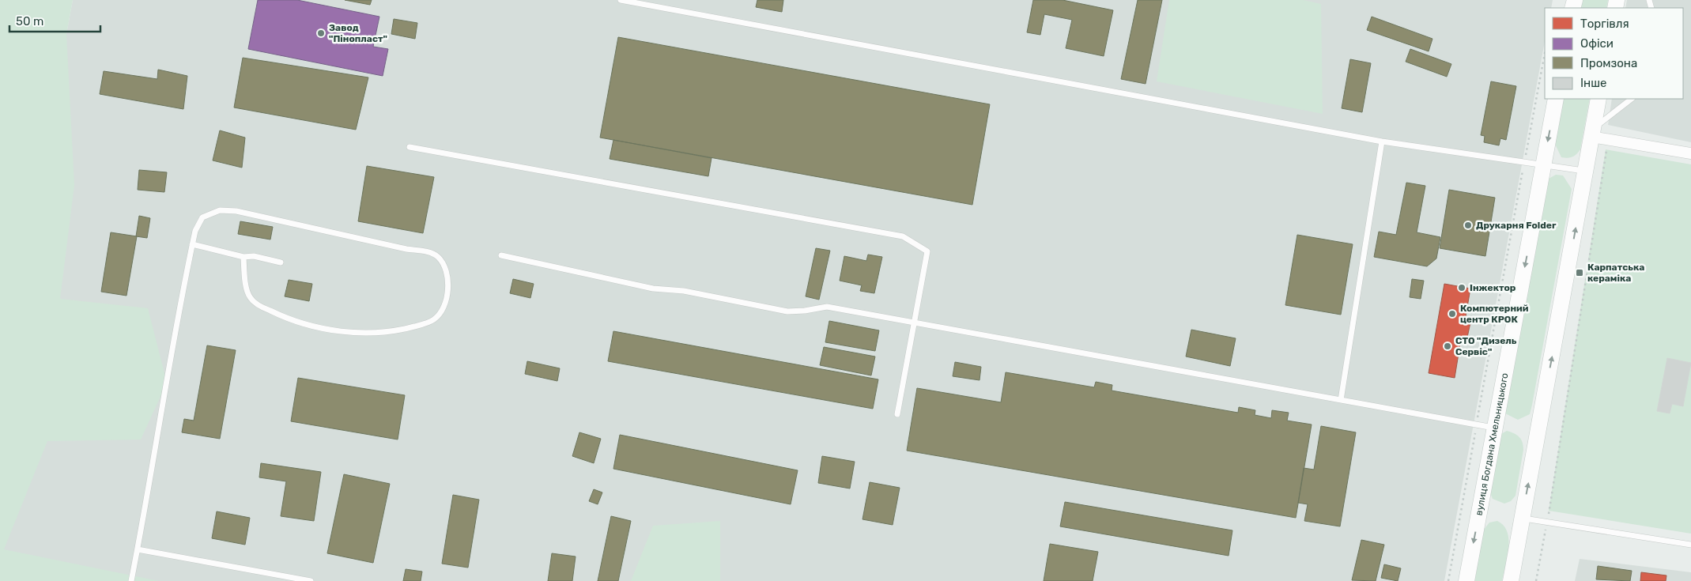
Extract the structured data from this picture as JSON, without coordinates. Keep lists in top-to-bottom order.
{
  "streets": {
    "street": ["вулиця Богдана Хмельницького"]
  },
  "places": {
    "other": [
      "Завод \"Пінопласт\"",
      "Друкарня Folder",
      "Інжектор",
      "Компютерний центр КРОК",
      "СТО \"Дизель Сервіс\""
    ],
    "transit": ["Карпатська кераміка"]
  },
  "legend": [
    "Торгівля",
    "Офіси",
    "Промзона",
    "Інше"
  ],
  "scale_bar": "50 m"
}
